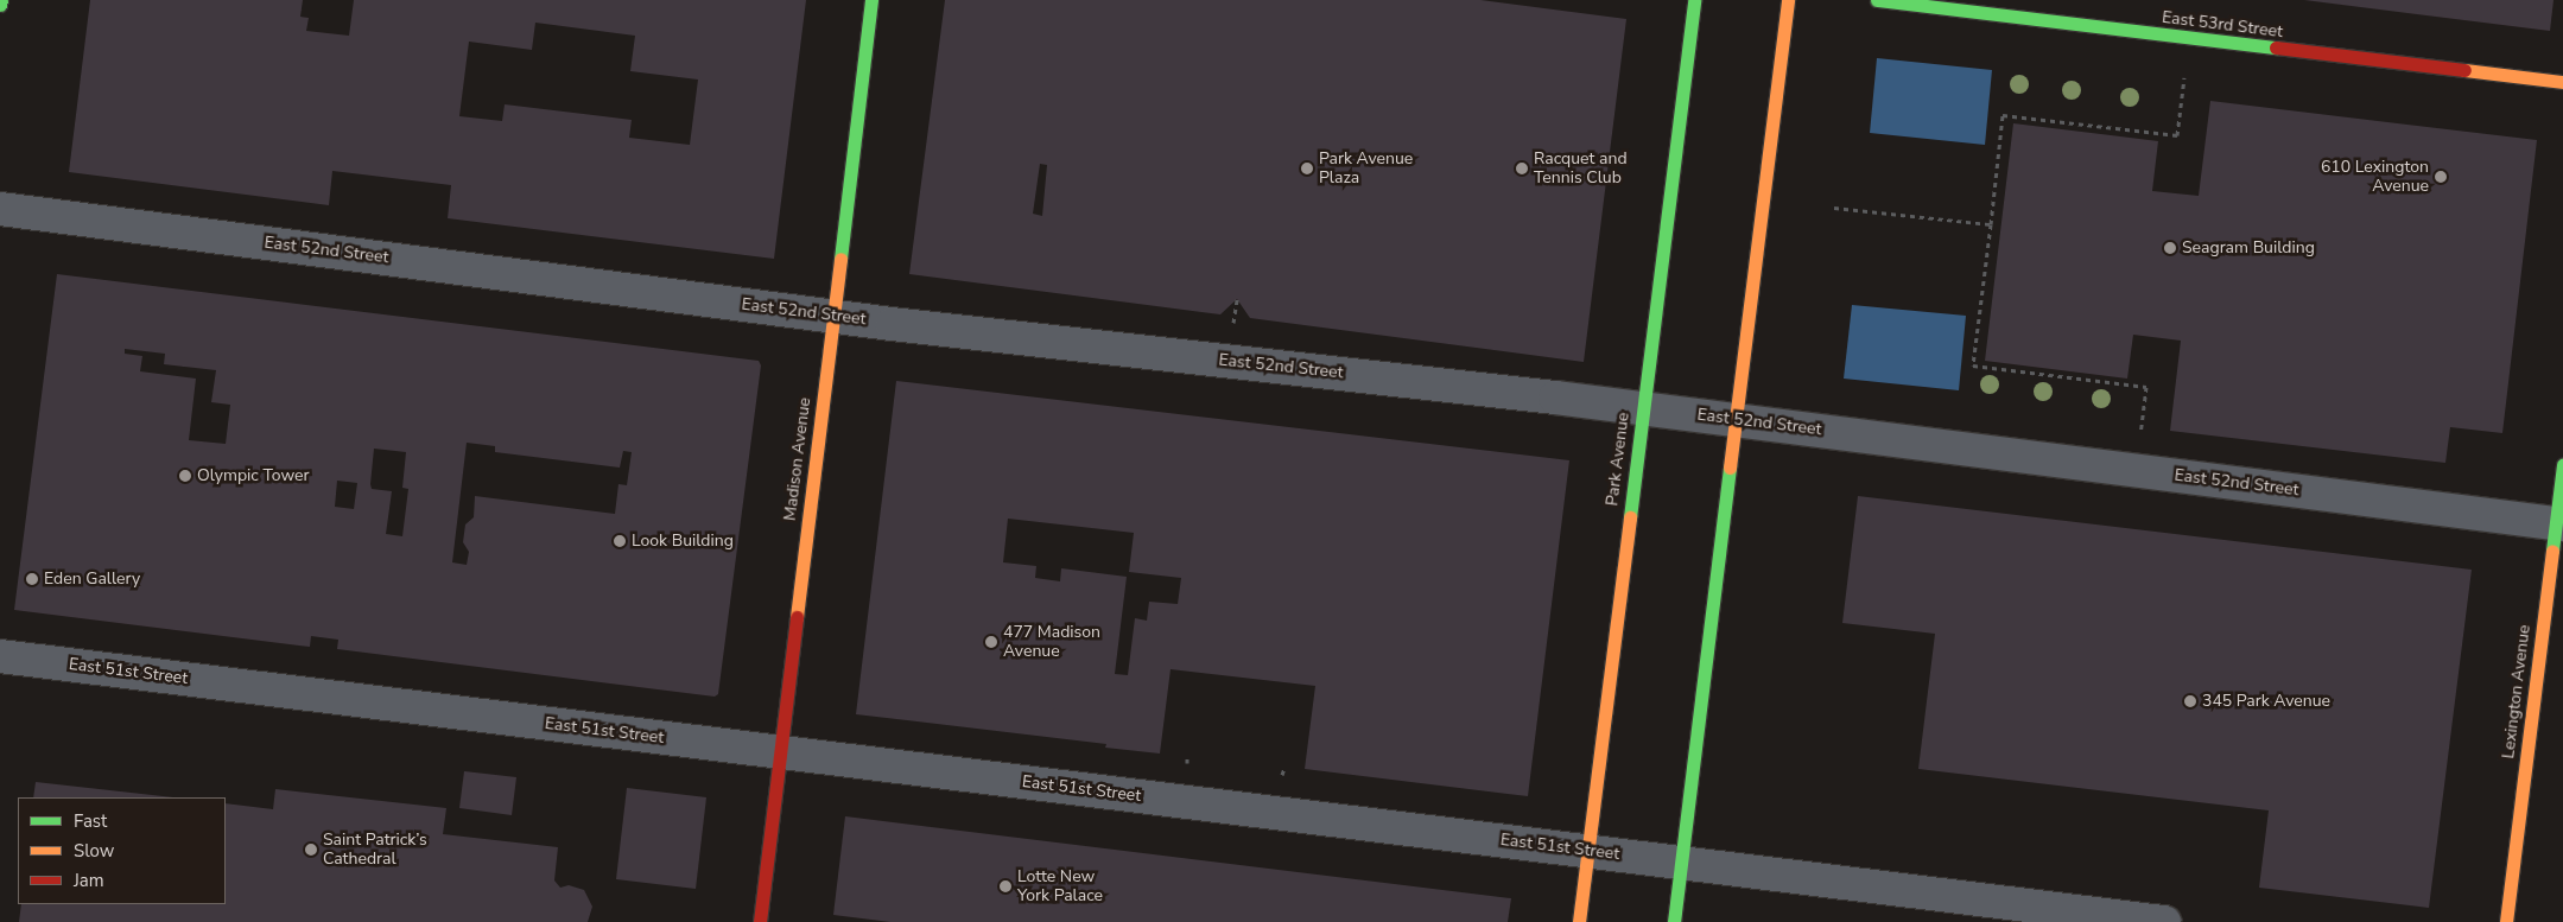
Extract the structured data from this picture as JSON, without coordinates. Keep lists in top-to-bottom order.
{
  "streets": {
    "main road": [
      "East 53rd Street",
      "Madison Avenue",
      "Park Avenue",
      "Lexington Avenue"
    ],
    "street": ["East 52nd Street", "East 51st Street"]
  },
  "crossings": [
    ["East 52nd Street", "Madison Avenue"],
    ["East 52nd Street", "Park Avenue"],
    ["East 52nd Street", "Lexington Avenue"],
    ["Madison Avenue", "East 51st Street"],
    ["Park Avenue", "East 51st Street"]
  ],
  "places": [
    "Park Avenue Plaza",
    "Racquet and Tennis Club",
    "610 Lexington Avenue",
    "Seagram Building",
    "Olympic Tower",
    "Look Building",
    "Eden Gallery",
    "477 Madison Avenue",
    "345 Park Avenue",
    "Saint Patrick’s Cathedral",
    "Lotte New York Palace"
  ],
  "legend": ["Fast", "Slow", "Jam"]
}
